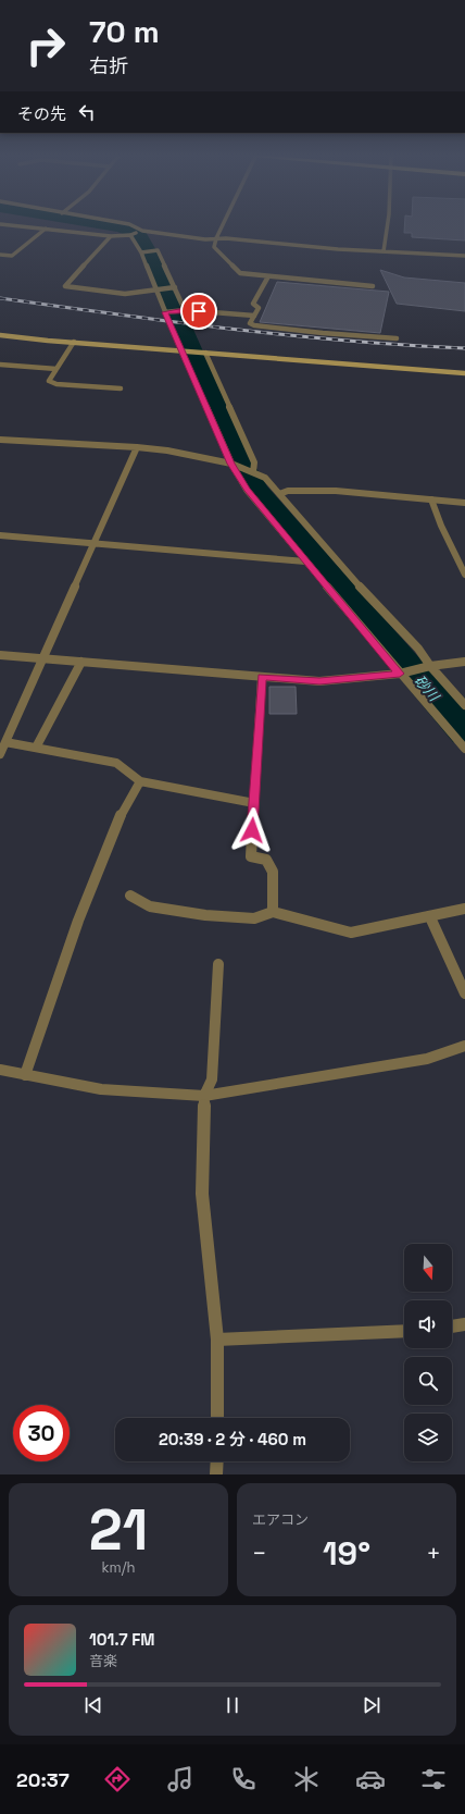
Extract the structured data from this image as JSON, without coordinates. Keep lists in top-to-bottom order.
{
  "water": ["砂川"],
  "north": "bottom",
  "page": {
    "turn": ["70 m", "右折"],
    "then": "その先",
    "limit": "30",
    "trip": "20:39 · 2 分 · 460 m",
    "tile": [
      ["21", "km/h"],
      "エアコン"
    ],
    "heat": ["−", "19°", "+"],
    "song": ["101.7 FM", "音楽"],
    "tabs": "20:37"
  }
}
